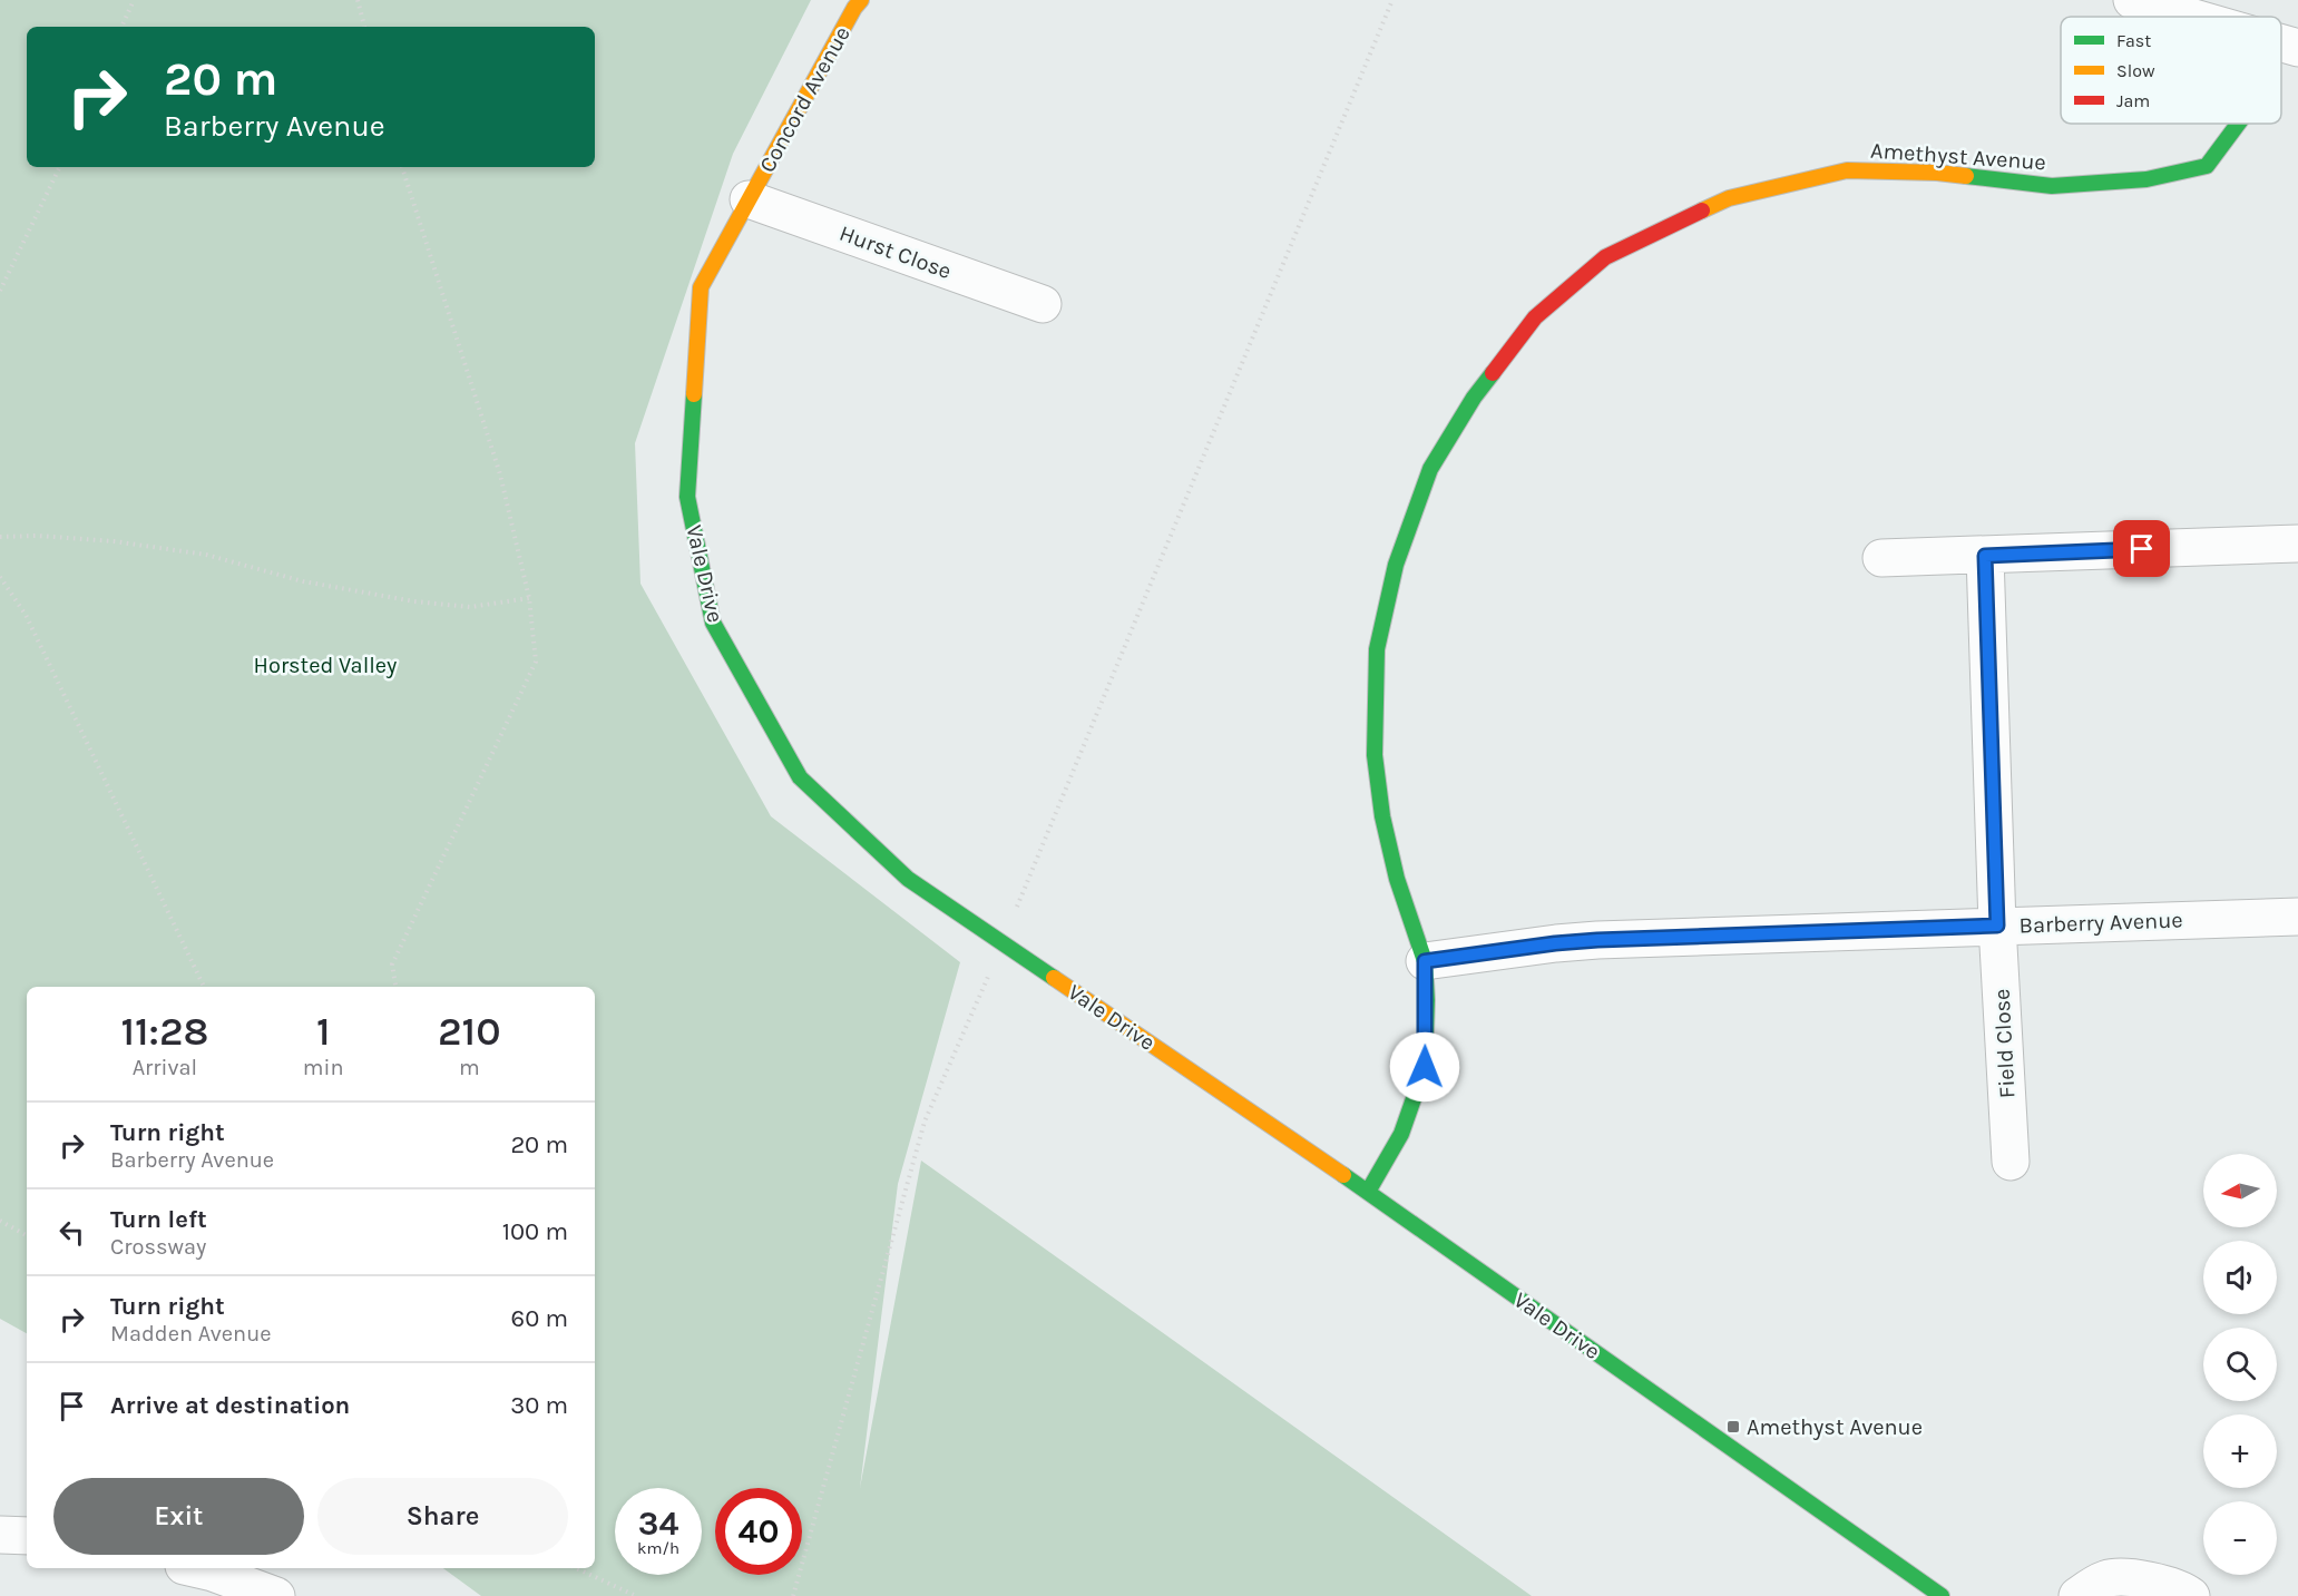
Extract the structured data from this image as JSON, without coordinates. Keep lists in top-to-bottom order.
{
  "streets": {
    "street": [
      "Concord Avenue",
      "Amethyst Avenue",
      "Hurst Close",
      "Vale Drive",
      "Barberry Avenue",
      "Field Close"
    ]
  },
  "crossings": [
    ["Concord Avenue", "Hurst Close"],
    ["Concord Avenue", "Vale Drive"],
    ["Amethyst Avenue", "Vale Drive"],
    ["Amethyst Avenue", "Barberry Avenue"],
    ["Hurst Close", "Vale Drive"],
    ["Barberry Avenue", "Field Close"]
  ],
  "parks": ["Horsted Valley"],
  "places": {
    "transit": ["Amethyst Avenue"]
  },
  "legend": ["Fast", "Slow", "Jam"],
  "north": "left",
  "page": {
    "turn": ["20 m", "Barberry Avenue"],
    "eta": [
      "11:28",
      "Arrival",
      "1",
      "min",
      "210",
      "m"
    ],
    "list": [
      {
        "name": "Turn right",
        "note": "Barberry Avenue",
        "value": "20 m"
      },
      {
        "name": "Turn left",
        "note": "Crossway",
        "value": "100 m"
      },
      {
        "name": "Turn right",
        "note": "Madden Avenue",
        "value": "60 m"
      },
      {
        "name": "Arrive at destination",
        "value": "30 m"
      }
    ],
    "map_buttons": ["+", "−"],
    "buttons": ["Exit", "Share"],
    "speed": "34 km/h",
    "limit": "40"
  }
}
